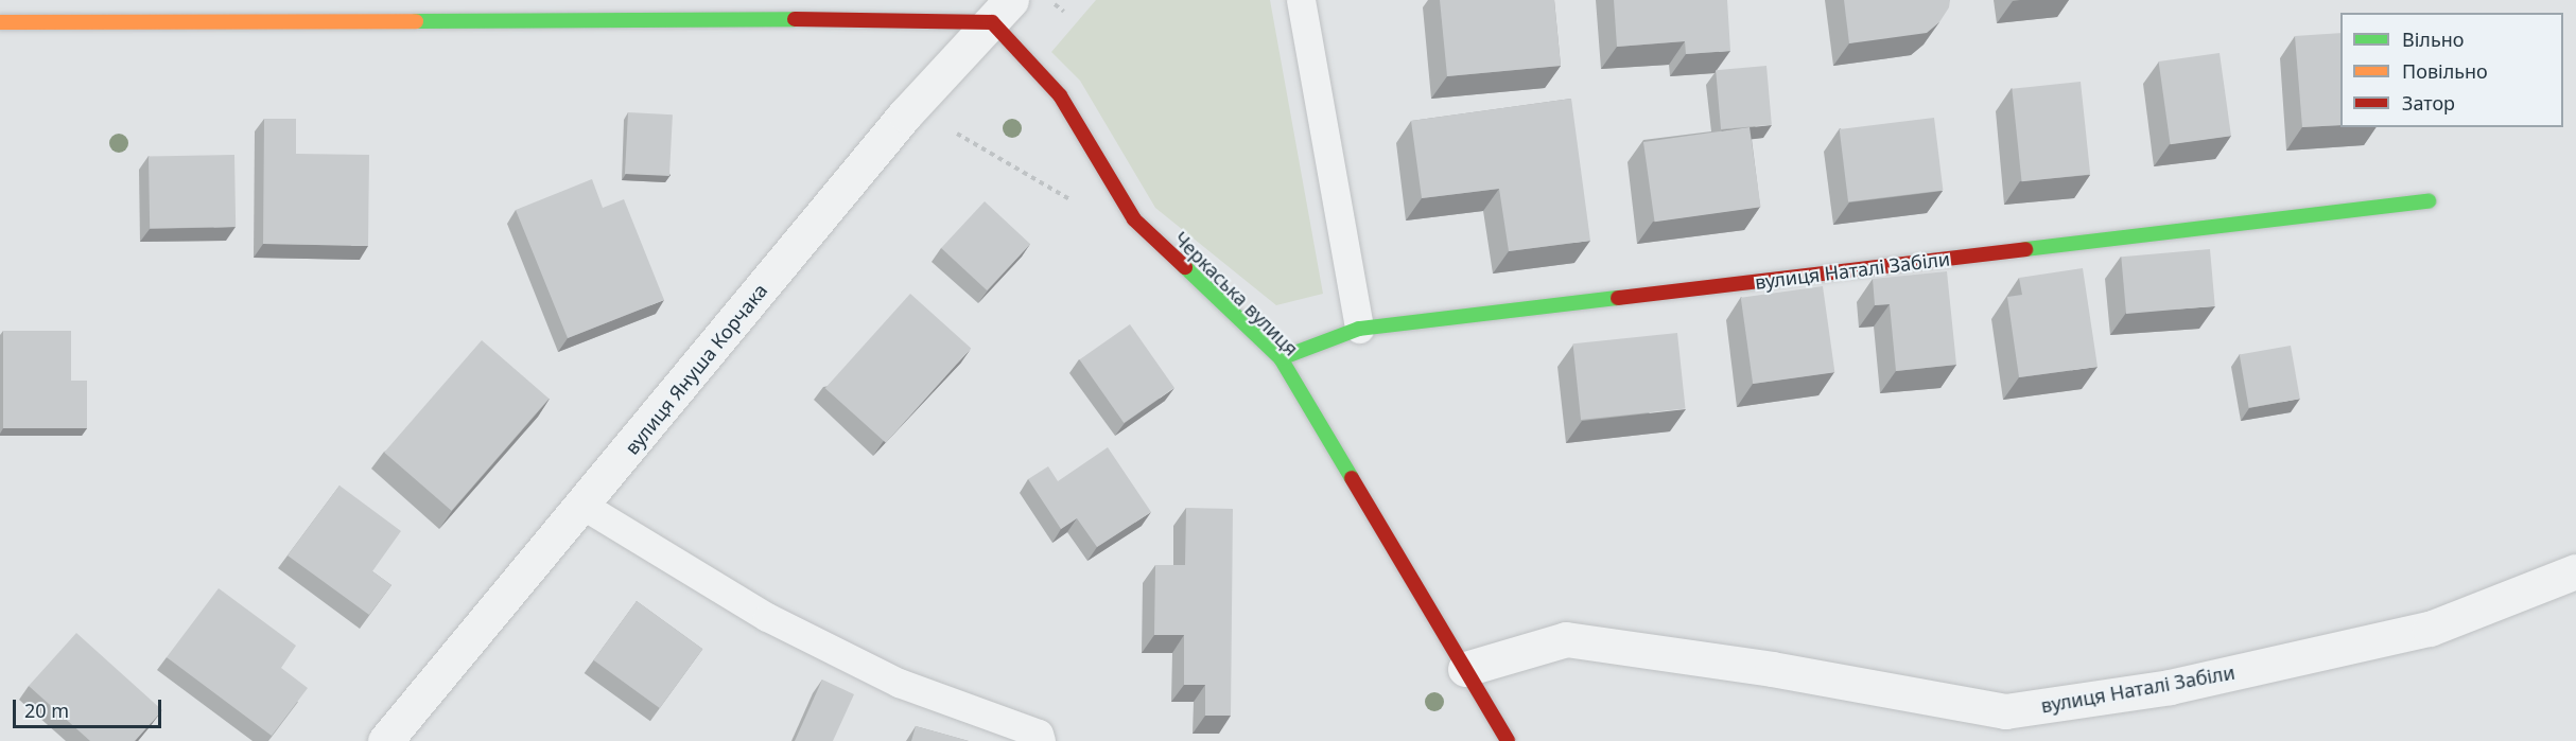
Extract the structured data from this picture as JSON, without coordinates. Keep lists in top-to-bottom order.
{
  "streets": {
    "street": ["вулиця Наталі Забіли", "Черкаська вулиця", "вулиця Януша Корчака"]
  },
  "crossings": [
    ["вулиця Наталі Забіли", "Черкаська вулиця"],
    ["Черкаська вулиця", "вулиця Януша Корчака"]
  ],
  "legend": ["Вільно", "Повільно", "Затор"],
  "scale_bar": "20 m"
}
